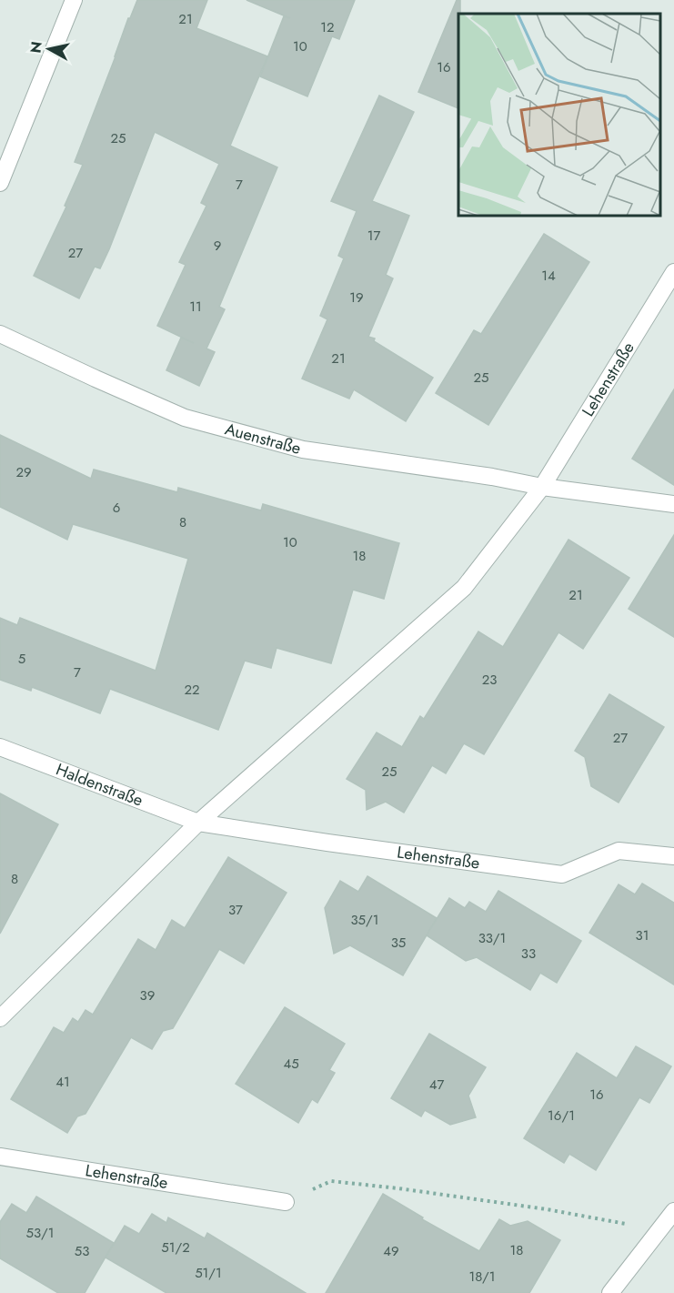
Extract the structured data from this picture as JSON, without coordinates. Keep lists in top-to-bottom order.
{
  "streets": {
    "street": ["Lehenstraße", "Auenstraße", "Haldenstraße"]
  },
  "crossings": [
    ["Lehenstraße", "Auenstraße"],
    ["Lehenstraße", "Haldenstraße"]
  ],
  "house_numbers": [
    "21",
    "12",
    "10",
    "16",
    "25",
    "7",
    "17",
    "9",
    "27",
    "14",
    "19",
    "11",
    "21",
    "25",
    "29",
    "6",
    "8",
    "10",
    "18",
    "21",
    "5",
    "7",
    "23",
    "22",
    "27",
    "25",
    "8",
    "37",
    "35/1",
    "31",
    "33/1",
    "35",
    "33",
    "39",
    "45",
    "41",
    "47",
    "16",
    "16/1",
    "53/1",
    "51/2",
    "18",
    "53",
    "49",
    "51/1",
    "18/1"
  ],
  "north": "left"
}
